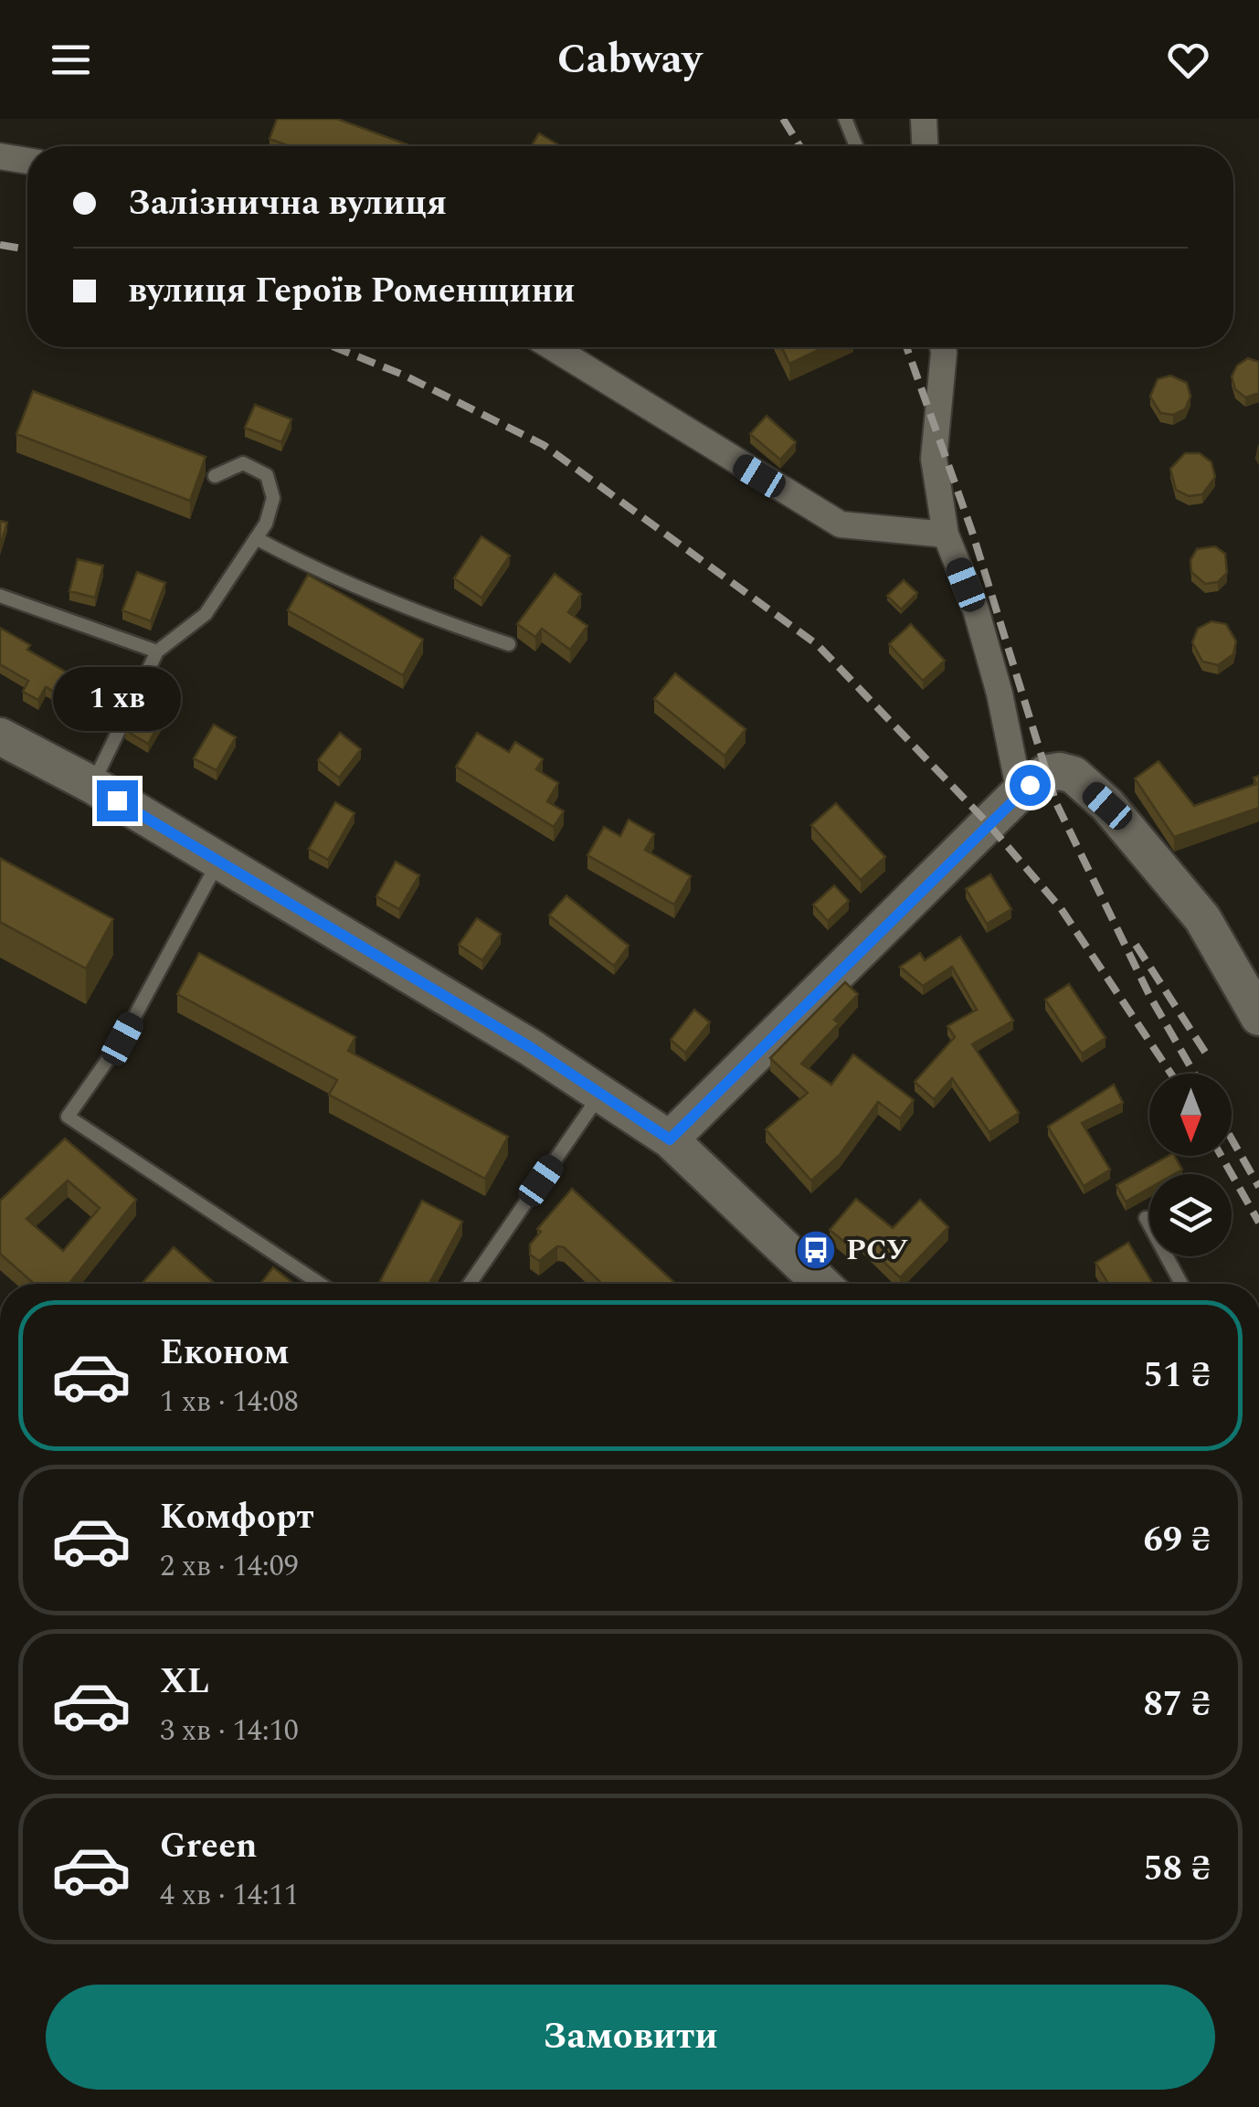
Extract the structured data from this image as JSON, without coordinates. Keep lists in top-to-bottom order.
{
  "places": {
    "bus stop": ["РСУ"]
  },
  "north": "bottom",
  "page": {
    "header": "Cabway",
    "banner": ["Залізнична вулиця", "вулиця Героїв Роменщини"],
    "bubble": "1 хв",
    "list": [
      {
        "name": "Економ",
        "note": "1 хв · 14:08",
        "value": "51 ₴"
      },
      {
        "name": "Комфорт",
        "note": "2 хв · 14:09",
        "value": "69 ₴"
      },
      {
        "name": "XL",
        "note": "3 хв · 14:10",
        "value": "87 ₴"
      },
      {
        "name": "Green",
        "note": "4 хв · 14:11",
        "value": "58 ₴"
      }
    ],
    "buttons": "Замовити"
  }
}
